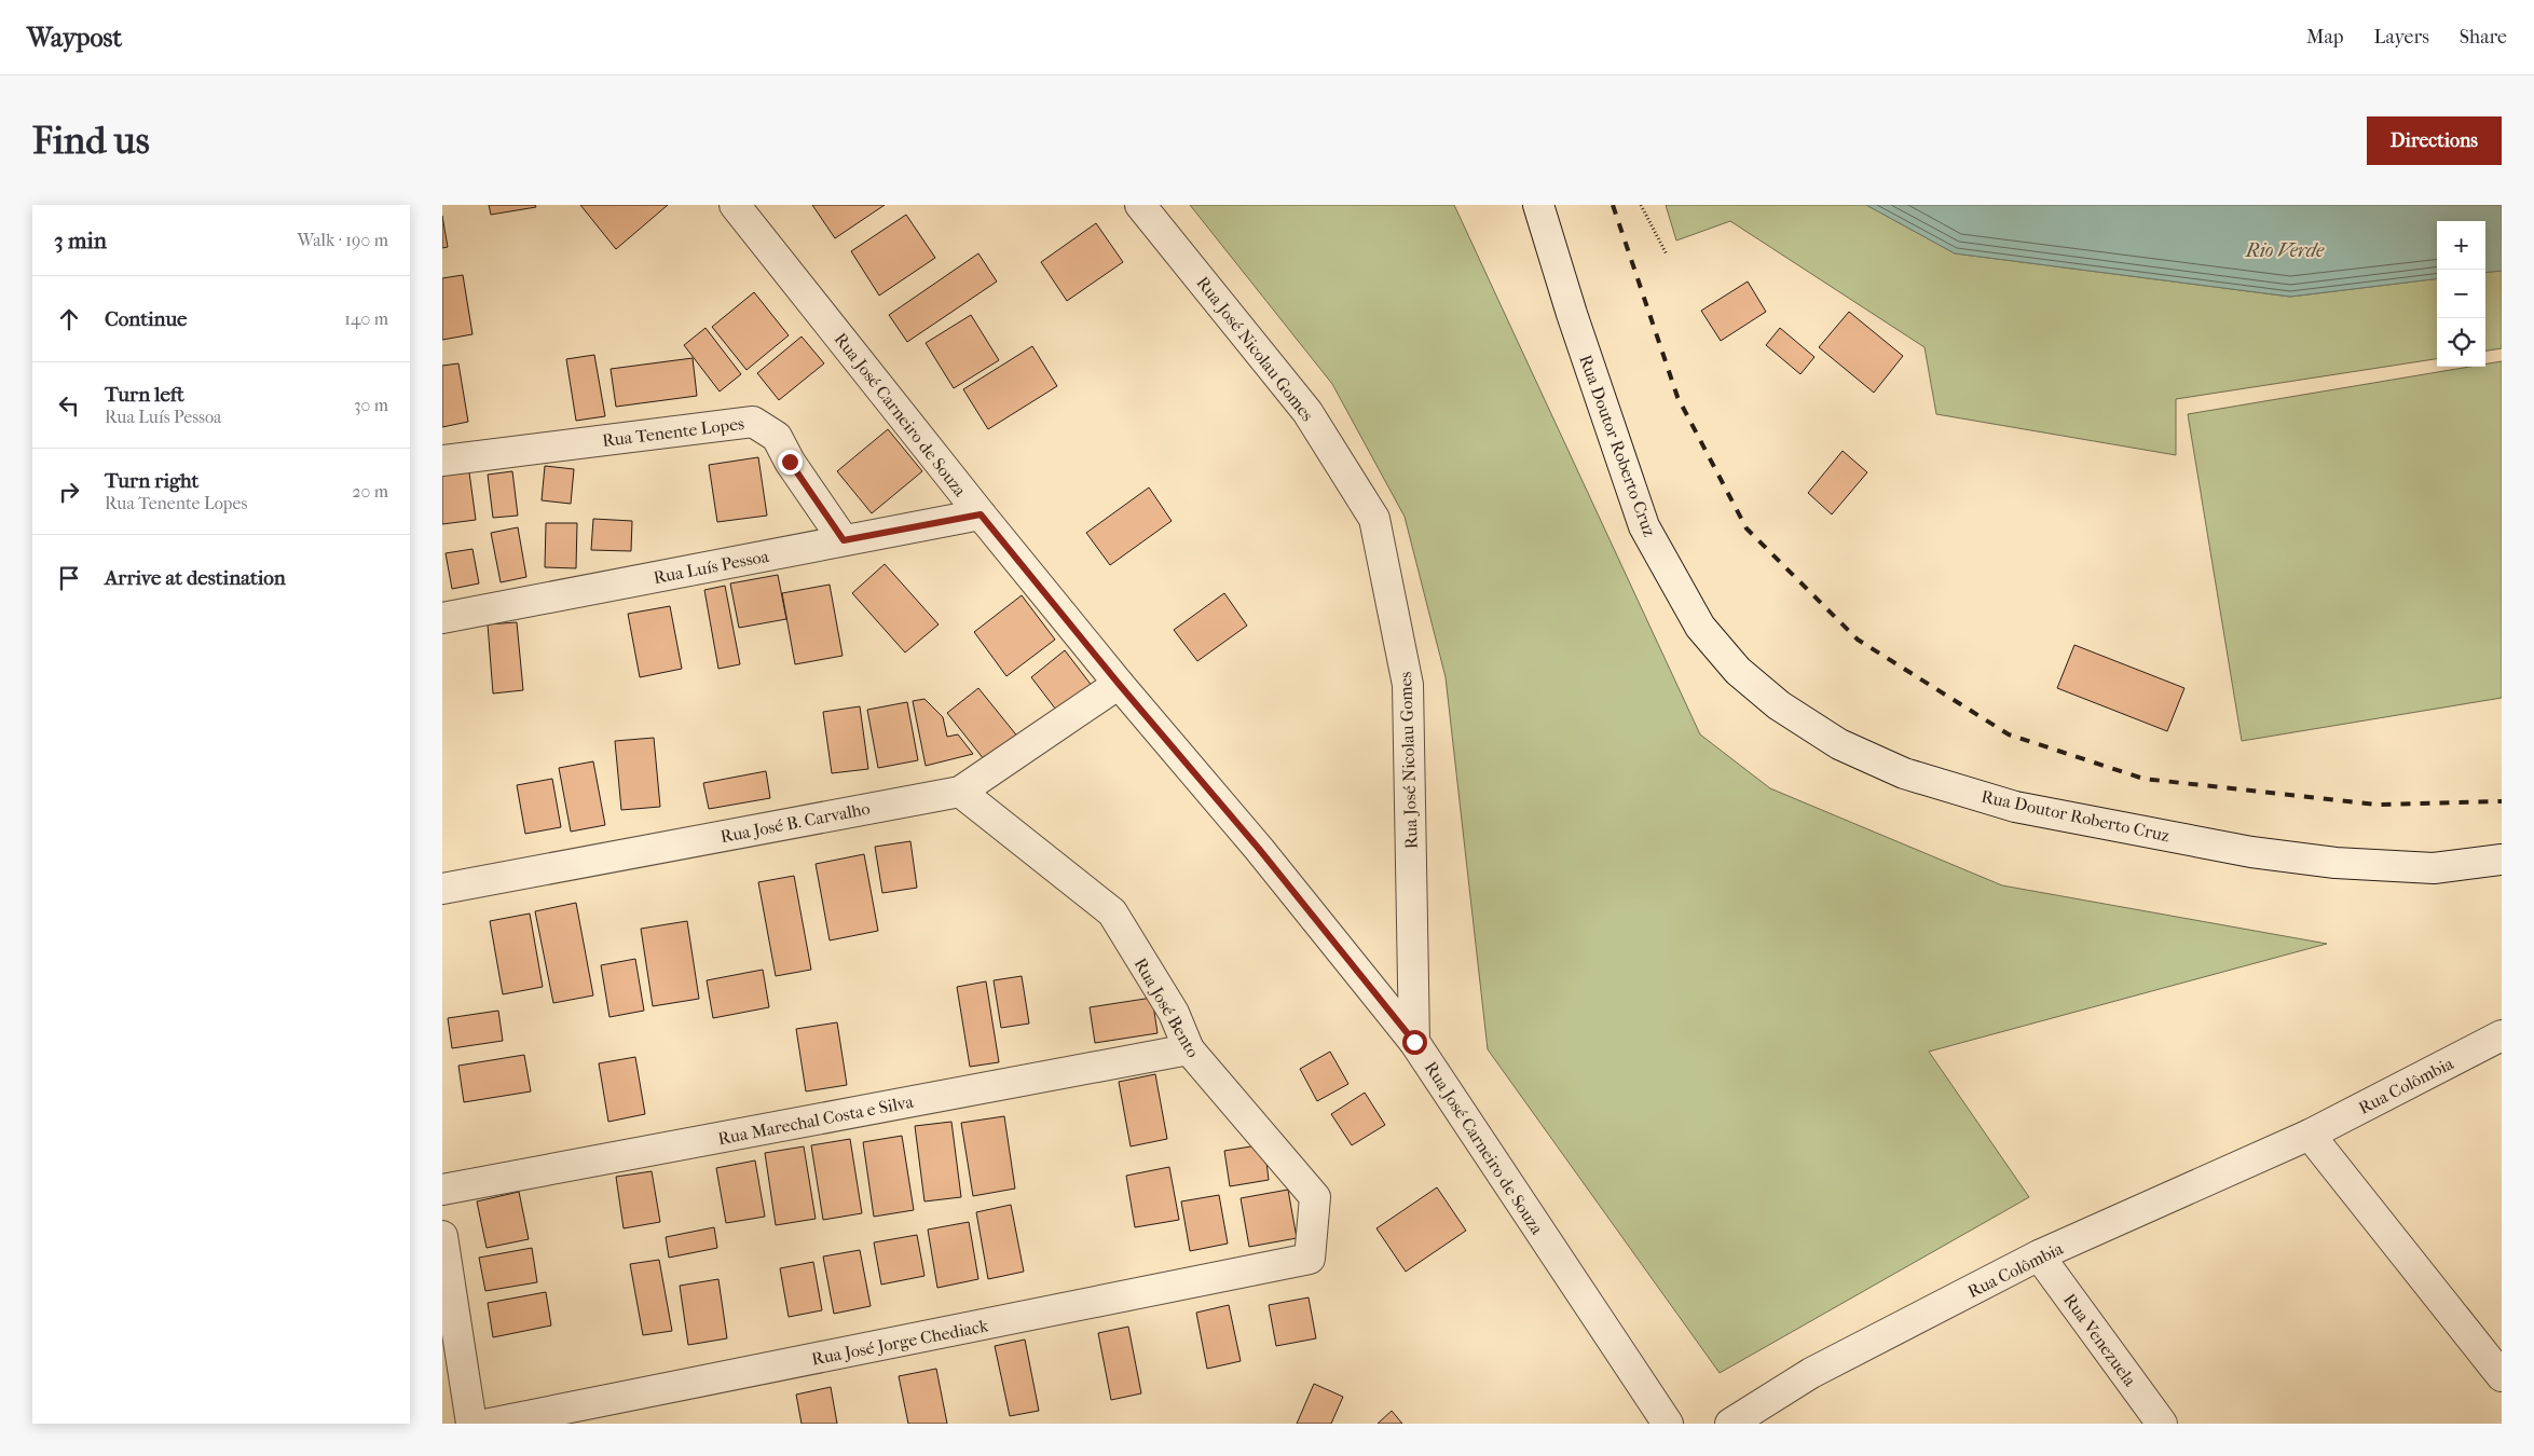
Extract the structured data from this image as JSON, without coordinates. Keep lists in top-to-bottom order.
{
  "streets": {
    "street": [
      "Rua José Nicolau Gomes",
      "Rua José Carneiro de Souza",
      "Rua Tenente Lopes",
      "Rua Doutor Roberto Cruz",
      "Rua Luís Pessoa",
      "Rua José B. Carvalho",
      "Rua José Bento",
      "Rua Colômbia",
      "Rua Marechal Costa e Silva",
      "Rua Venezuela",
      "Rua José Jorge Chediack"
    ]
  },
  "crossings": [
    ["Rua José Nicolau Gomes", "Rua José Carneiro de Souza"],
    ["Rua José Carneiro de Souza", "Rua Luís Pessoa"],
    ["Rua José Carneiro de Souza", "Rua José B. Carvalho"],
    ["Rua Tenente Lopes", "Rua Luís Pessoa"],
    ["Rua José B. Carvalho", "Rua José Bento"],
    ["Rua José Bento", "Rua Marechal Costa e Silva"],
    ["Rua José Bento", "Rua José Jorge Chediack"],
    ["Rua Colômbia", "Rua Venezuela"]
  ],
  "water": ["Rio Verde"],
  "page": {
    "header": "Waypost",
    "nav": ["Map", "Layers", "Share"],
    "buttons": "Directions",
    "title": "Find us",
    "heading": ["3 min", "Walk · 190 m"],
    "map_buttons": ["+", "−"],
    "list": [
      ["Continue", "140 m"],
      ["Turn left", "Rua Luís Pessoa", "30 m"],
      ["Turn right", "Rua Tenente Lopes", "20 m"],
      "Arrive at destination"
    ]
  }
}
